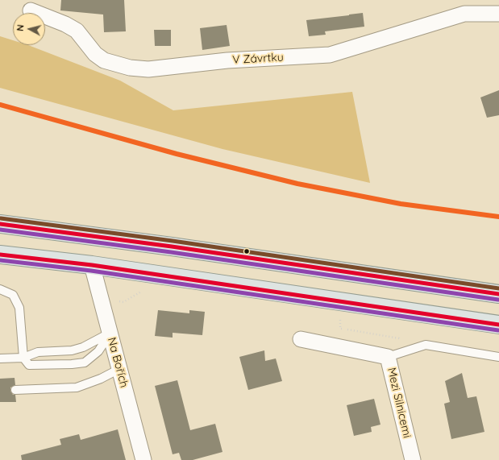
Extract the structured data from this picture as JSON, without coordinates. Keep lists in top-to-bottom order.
{
  "streets": {
    "street": ["V Závrtku", "Na Bořích", "Mezi Silnicemi"]
  },
  "north": "left"
}
